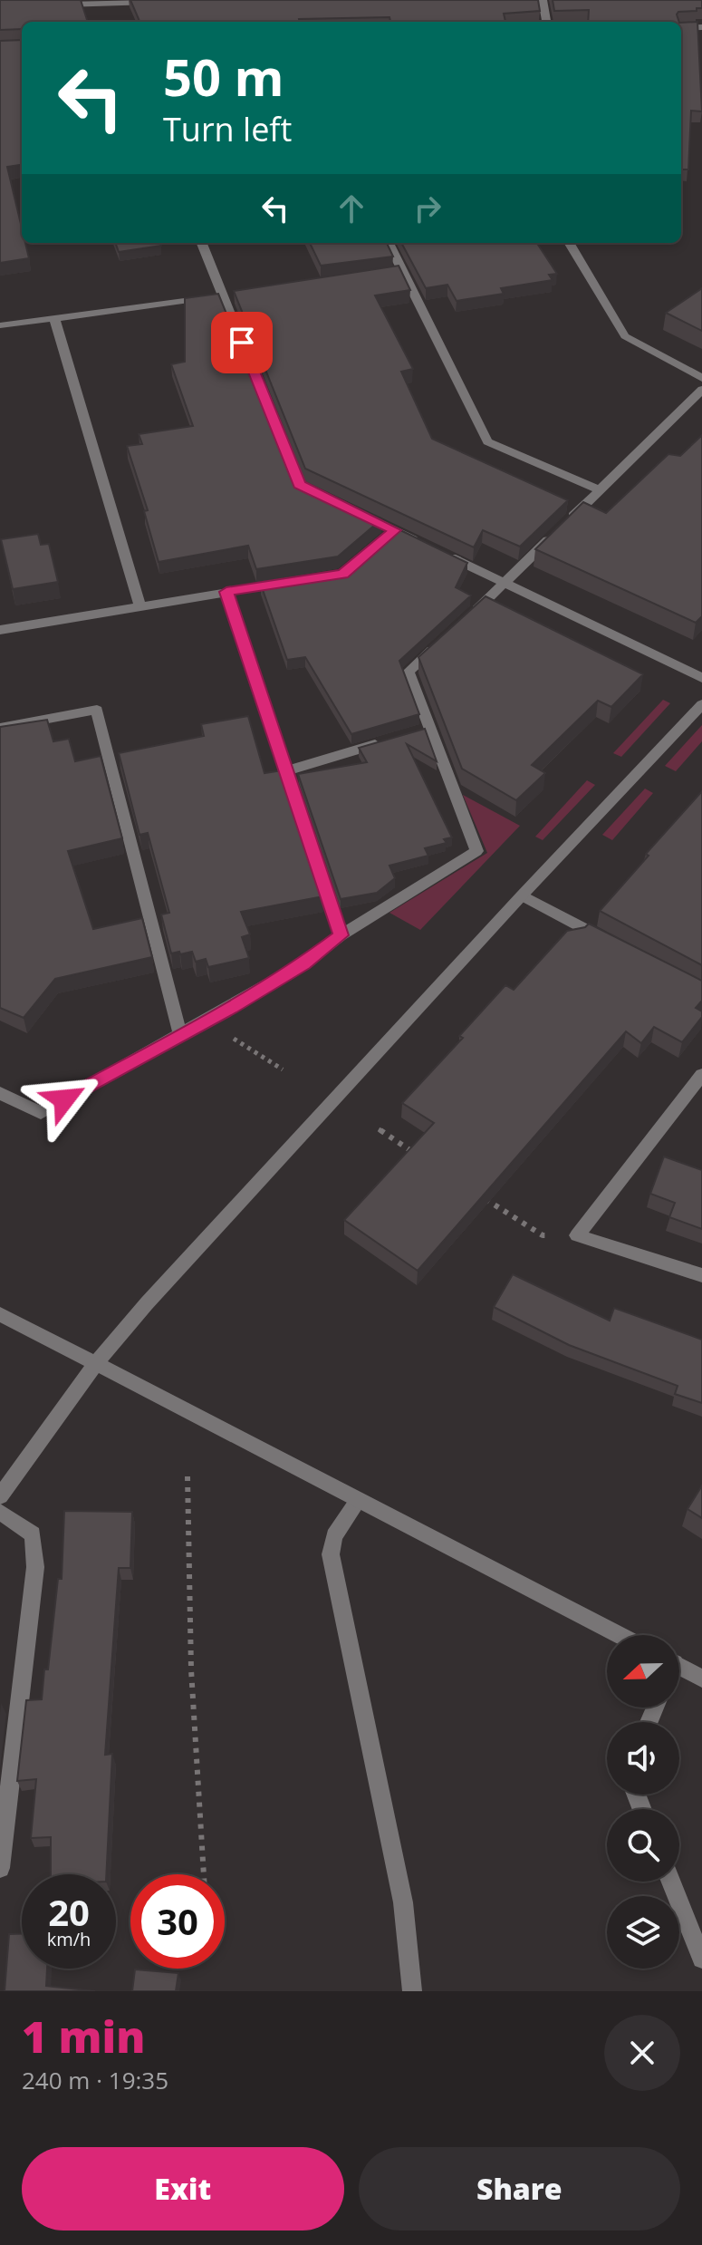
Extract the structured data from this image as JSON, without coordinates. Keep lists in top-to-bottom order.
{
  "north": "left",
  "page": {
    "turn": ["50 m", "Turn left"],
    "speed": "20 km/h",
    "limit": "30",
    "heading": ["1 min", "240 m · 19:35"],
    "buttons": ["Exit", "Share"]
  }
}
